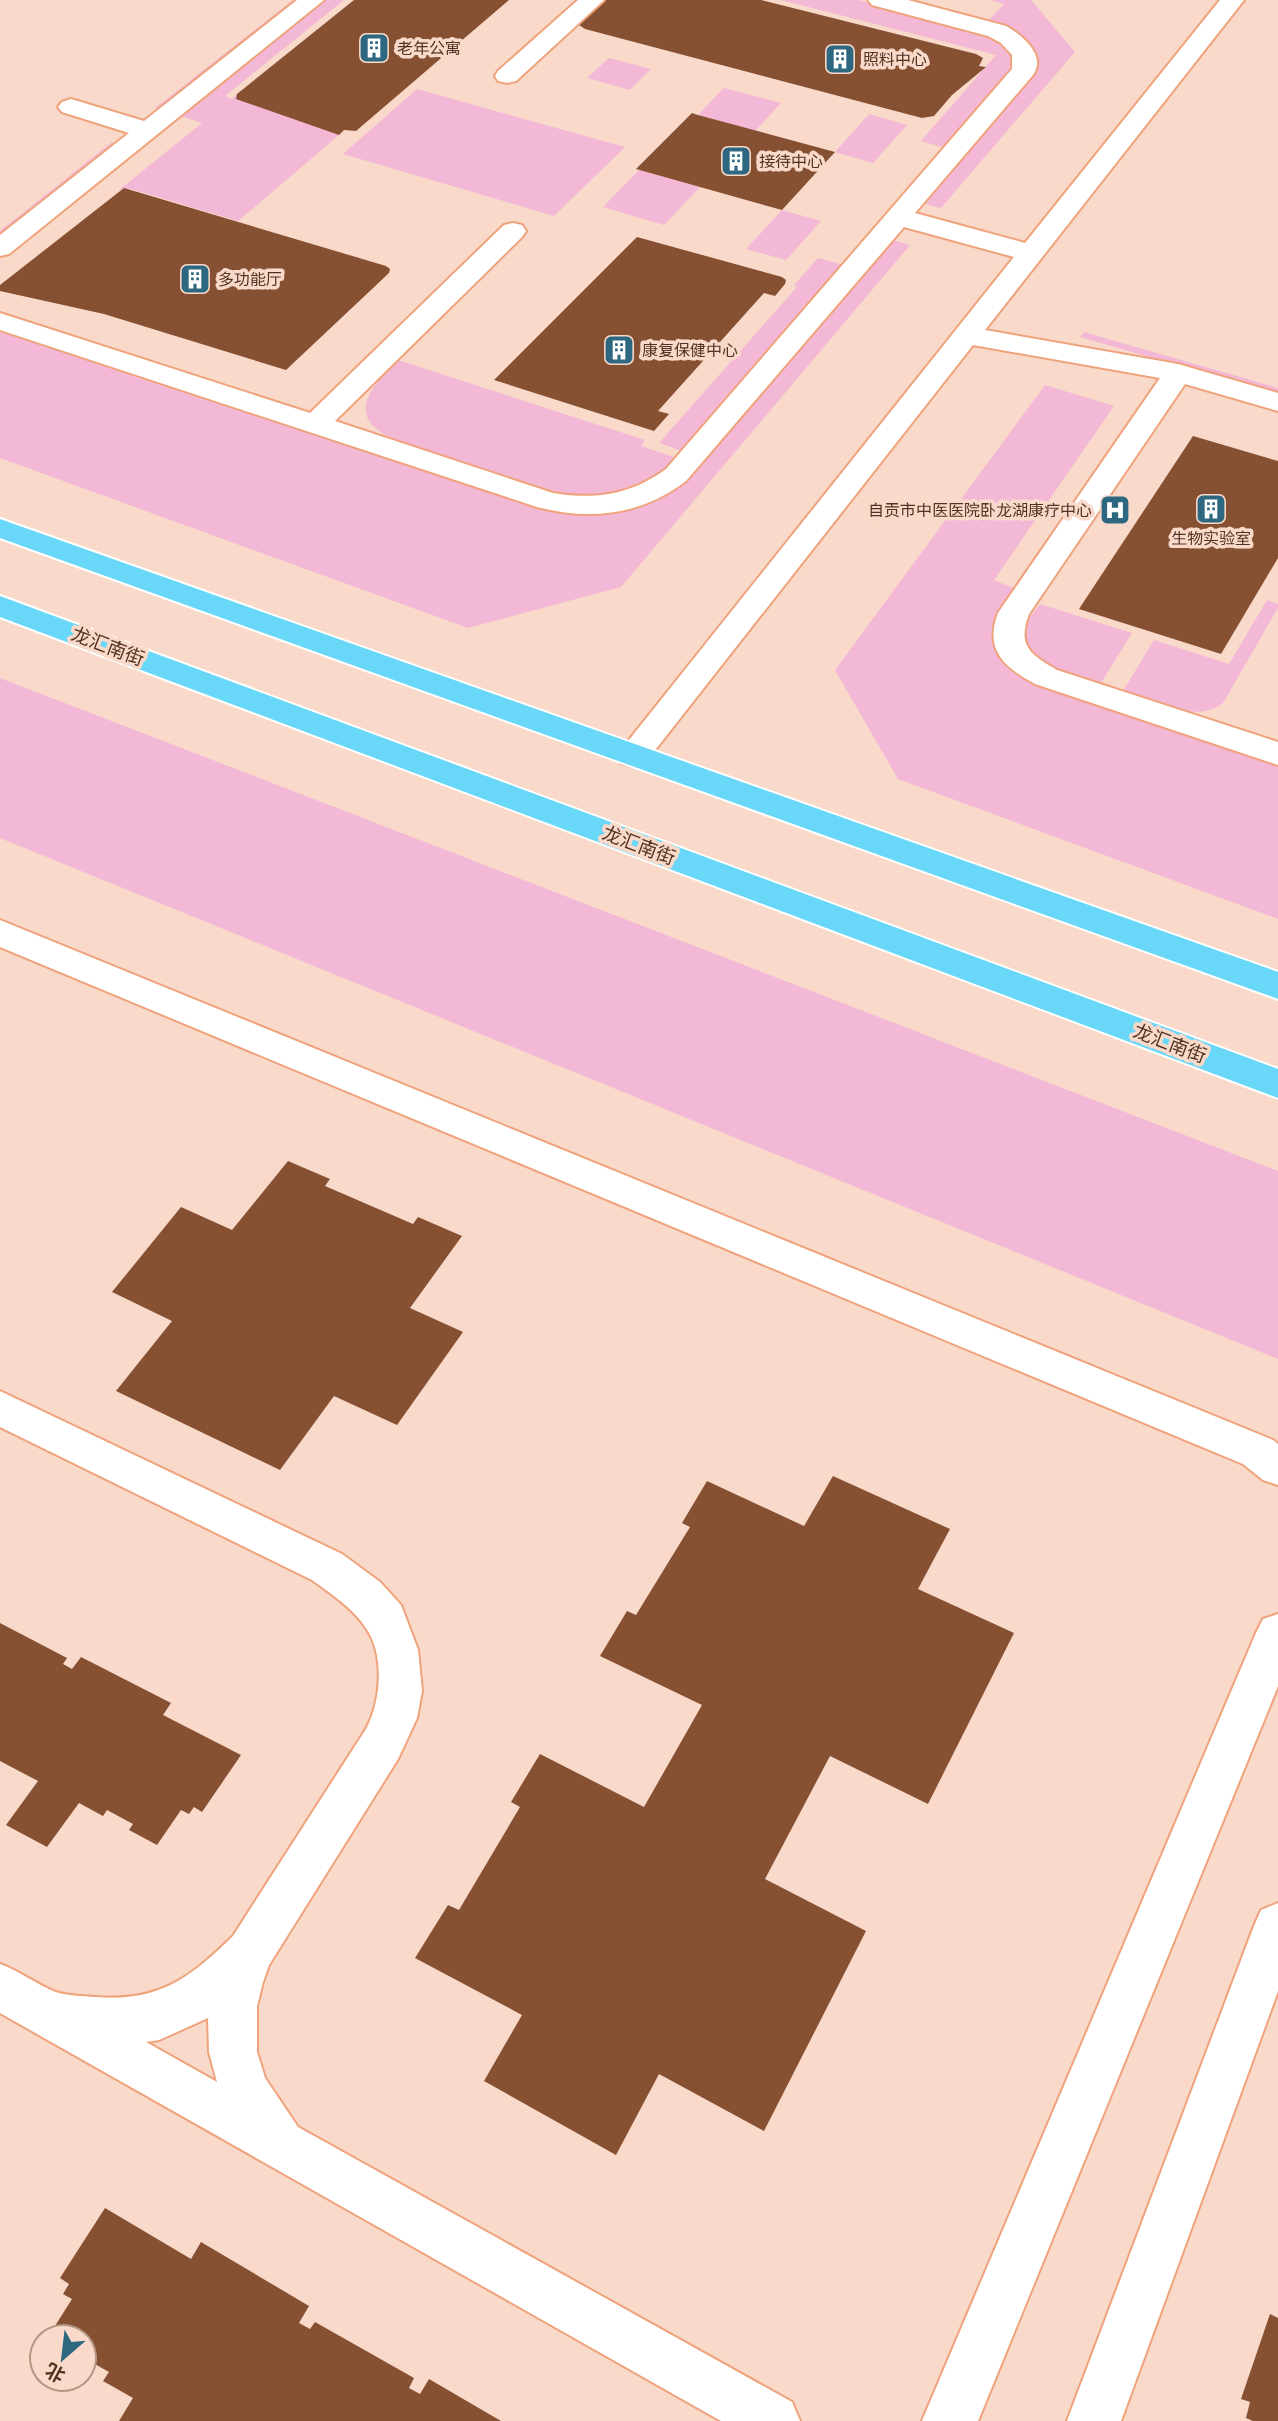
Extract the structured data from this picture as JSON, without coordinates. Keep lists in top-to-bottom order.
{
  "streets": {
    "main road": ["龙汇南街"]
  },
  "places": {
    "building": [
      "老年公寓",
      "照料中心",
      "接待中心",
      "多功能厅",
      "康复保健中心",
      "生物实验室"
    ],
    "hospital": ["自贡市中医医院卧龙湖康疗中心"]
  },
  "north": "bottom left"
}
